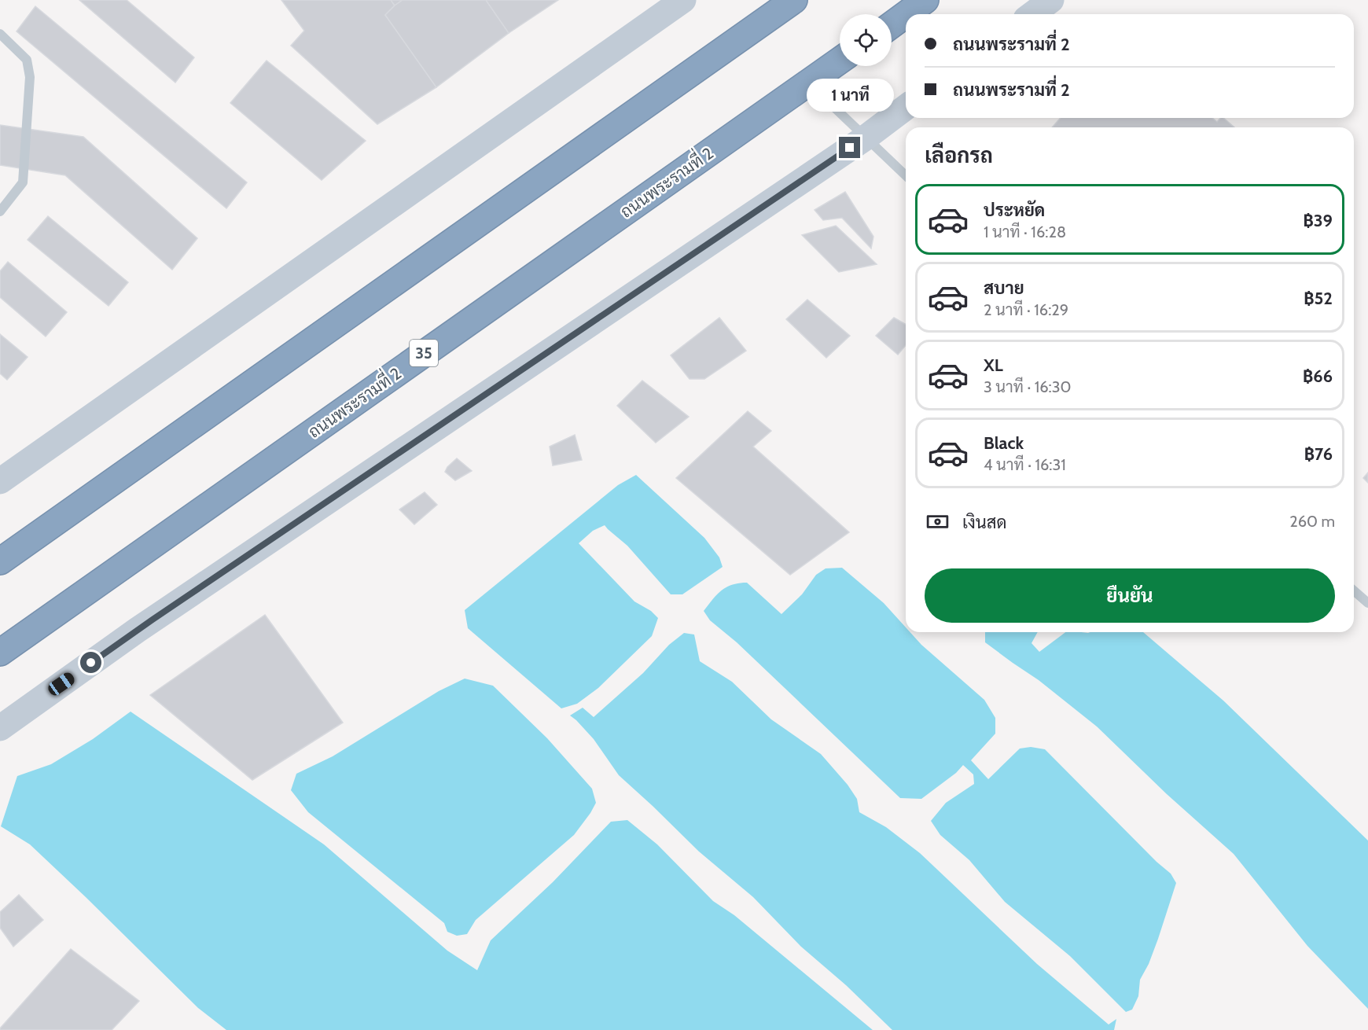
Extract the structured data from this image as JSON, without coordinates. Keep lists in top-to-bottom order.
{
  "streets": {
    "highway": ["ถนนพระรามที่ 2", "35"]
  },
  "page": {
    "banner": ["ถนนพระรามที่ 2", "ถนนพระรามที่ 2"],
    "bubble": "1 นาที",
    "heading": "เลือกรถ",
    "list": [
      {
        "name": "ประหยัด",
        "note": "1 นาที · 16:28",
        "value": "฿39"
      },
      {
        "name": "สบาย",
        "note": "2 นาที · 16:29",
        "value": "฿52"
      },
      {
        "name": "XL",
        "note": "3 นาที · 16:30",
        "value": "฿66"
      },
      {
        "name": "Black",
        "note": "4 นาที · 16:31",
        "value": "฿76"
      }
    ],
    "pay": ["เงินสด", "260 m"],
    "buttons": "ยืนยัน"
  }
}
